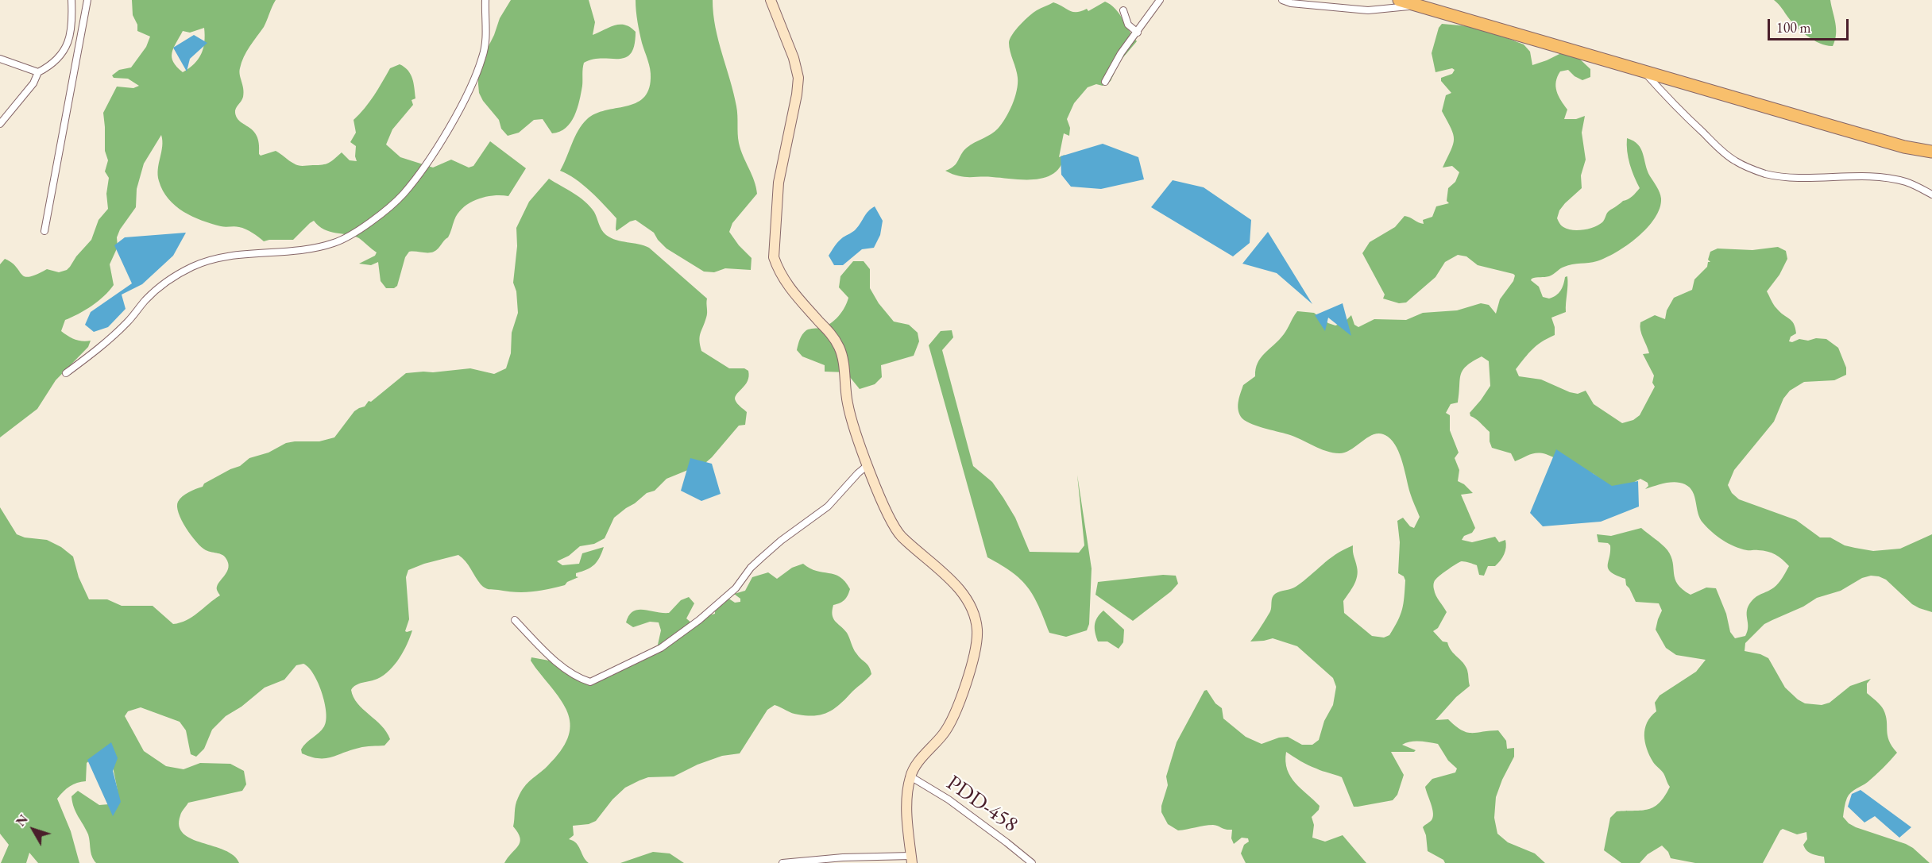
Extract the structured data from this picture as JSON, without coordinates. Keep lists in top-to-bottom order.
{
  "streets": {
    "street": ["PDD-458"]
  },
  "scale_bar": "100 m",
  "north": "top left"
}
